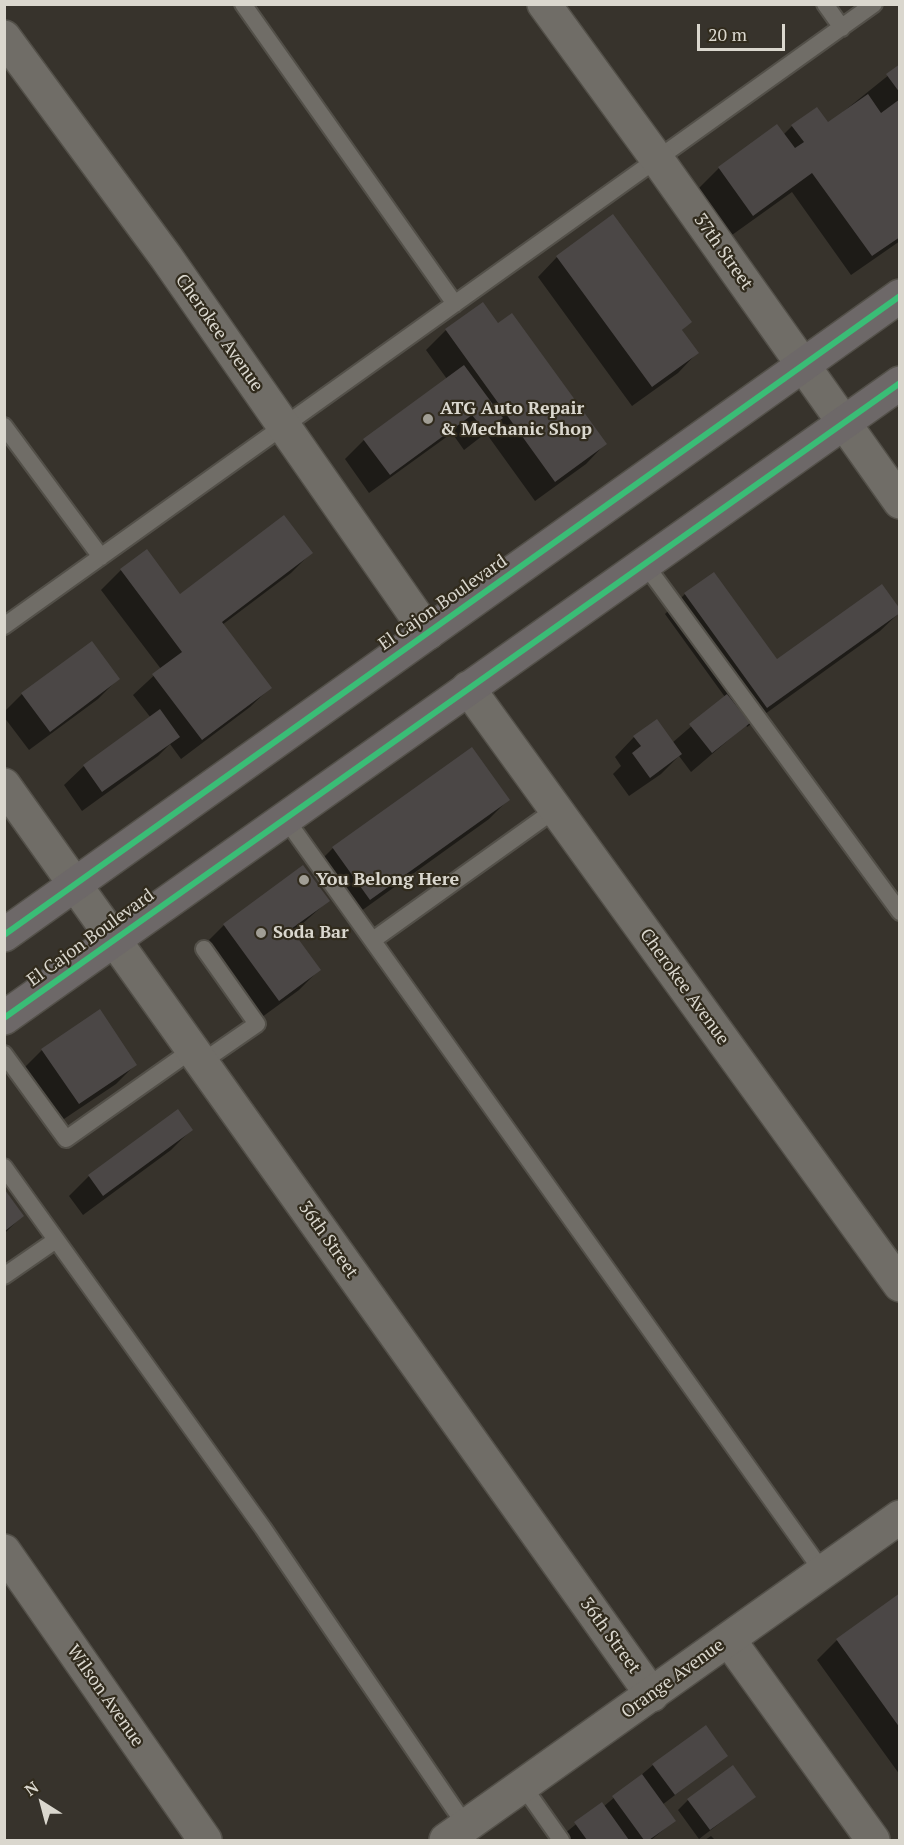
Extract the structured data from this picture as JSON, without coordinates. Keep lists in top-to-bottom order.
{
  "streets": {
    "main road": ["El Cajon Boulevard"],
    "street": [
      "37th Street",
      "Cherokee Avenue",
      "36th Street",
      "Orange Avenue",
      "Wilson Avenue"
    ]
  },
  "crossings": [
    ["37th Street", "El Cajon Boulevard"],
    ["Cherokee Avenue", "El Cajon Boulevard"],
    ["El Cajon Boulevard", "36th Street"],
    ["36th Street", "Orange Avenue"]
  ],
  "places": ["ATG Auto Repair & Mechanic Shop", "You Belong Here", "Soda Bar"],
  "scale_bar": "20 m",
  "north": "top left"
}
